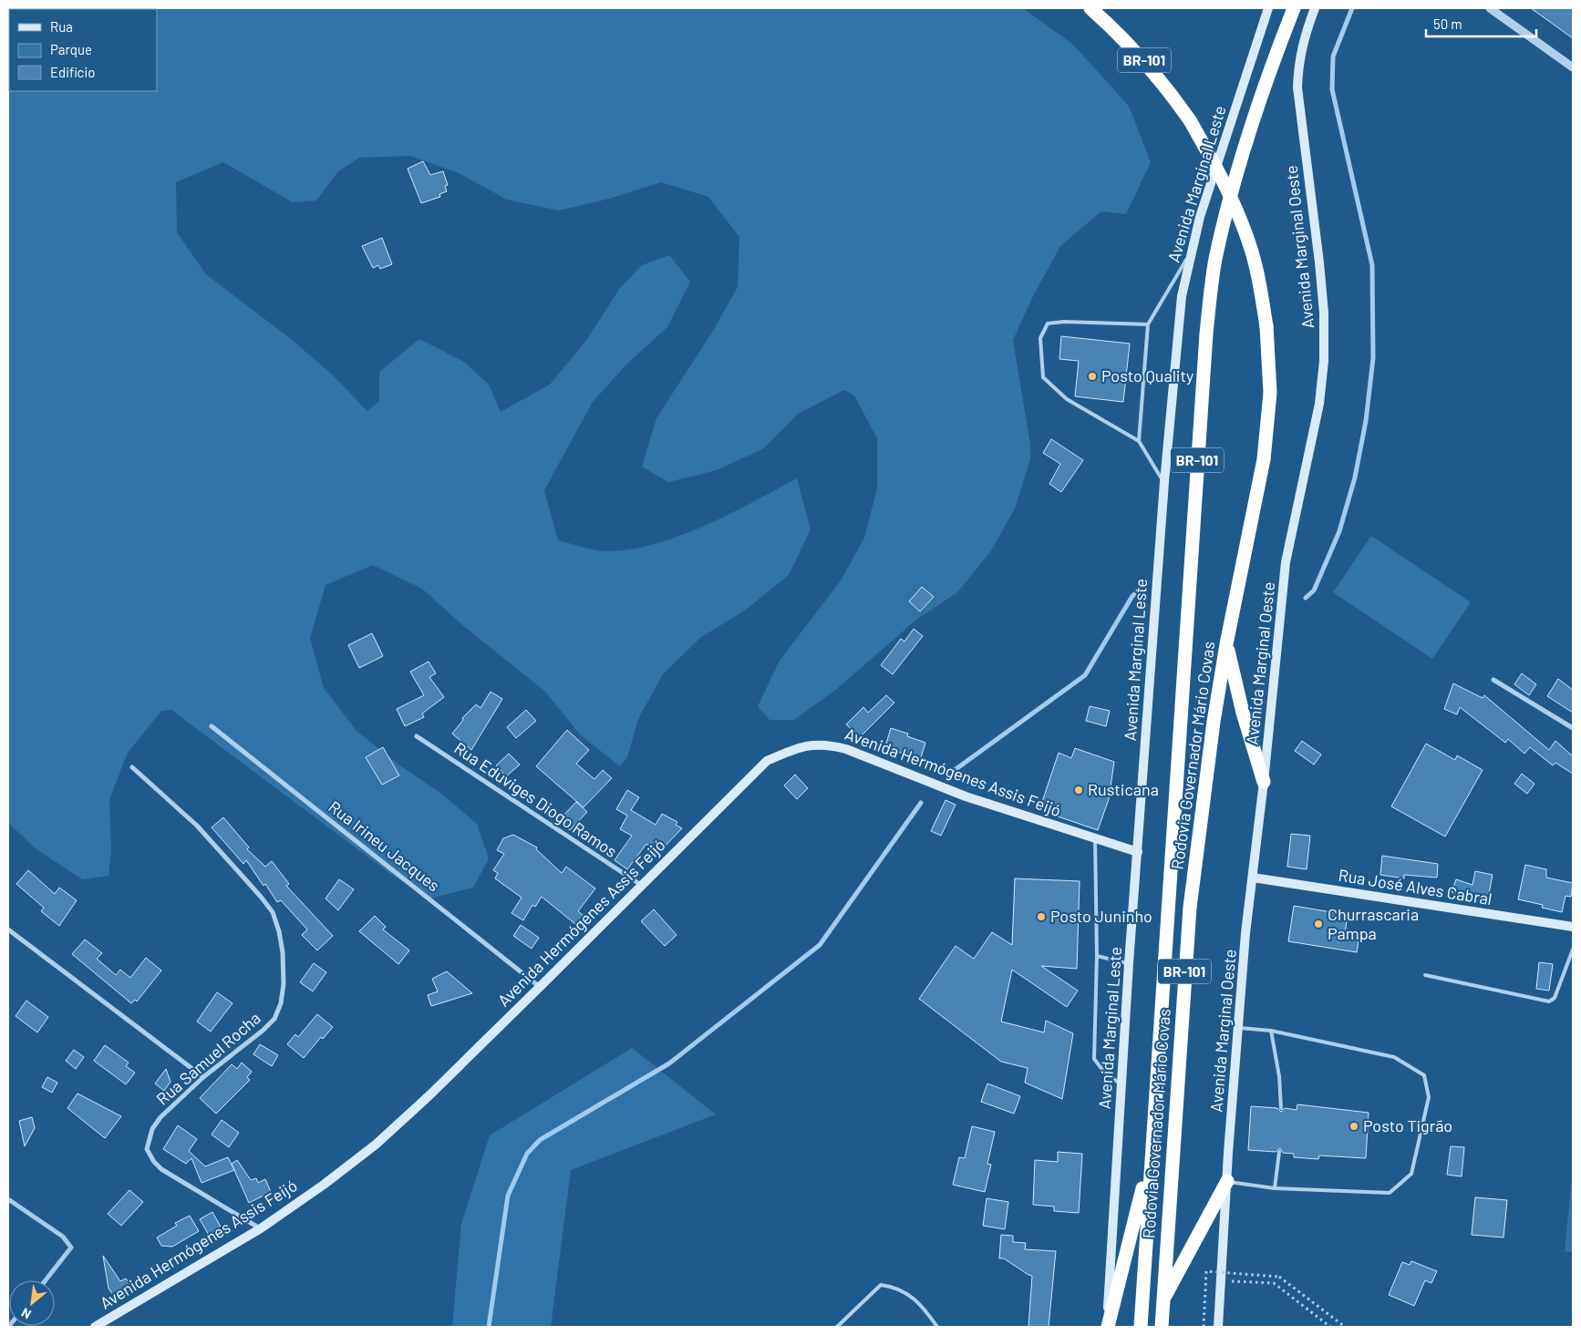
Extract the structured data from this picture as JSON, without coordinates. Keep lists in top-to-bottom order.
{
  "streets": {
    "highway": ["BR-101", "Rodovia Governador Mário Covas"],
    "main road": [
      "Avenida Marginal Leste",
      "Avenida Marginal Oeste",
      "Avenida Hermógenes Assis Feijó",
      "Rua José Alves Cabral"
    ],
    "street": ["Rua Eduviges Diogo Ramos", "Rua Irineu Jacques", "Rua Samuel Rocha"]
  },
  "crossings": [
    ["Avenida Marginal Leste", "Avenida Hermógenes Assis Feijó"],
    ["Avenida Marginal Oeste", "Rua José Alves Cabral"],
    ["Avenida Hermógenes Assis Feijó", "Rua Eduviges Diogo Ramos"],
    ["Avenida Hermógenes Assis Feijó", "Rua Irineu Jacques"],
    ["Avenida Hermógenes Assis Feijó", "Rua Samuel Rocha"]
  ],
  "places": [
    "Posto Quality",
    "Rusticana",
    "Posto Juninho",
    "Churrascaria Pampa",
    "Posto Tigrão"
  ],
  "legend": ["Rua", "Parque", "Edifício"],
  "scale_bar": "50 m",
  "north": "bottom left"
}
